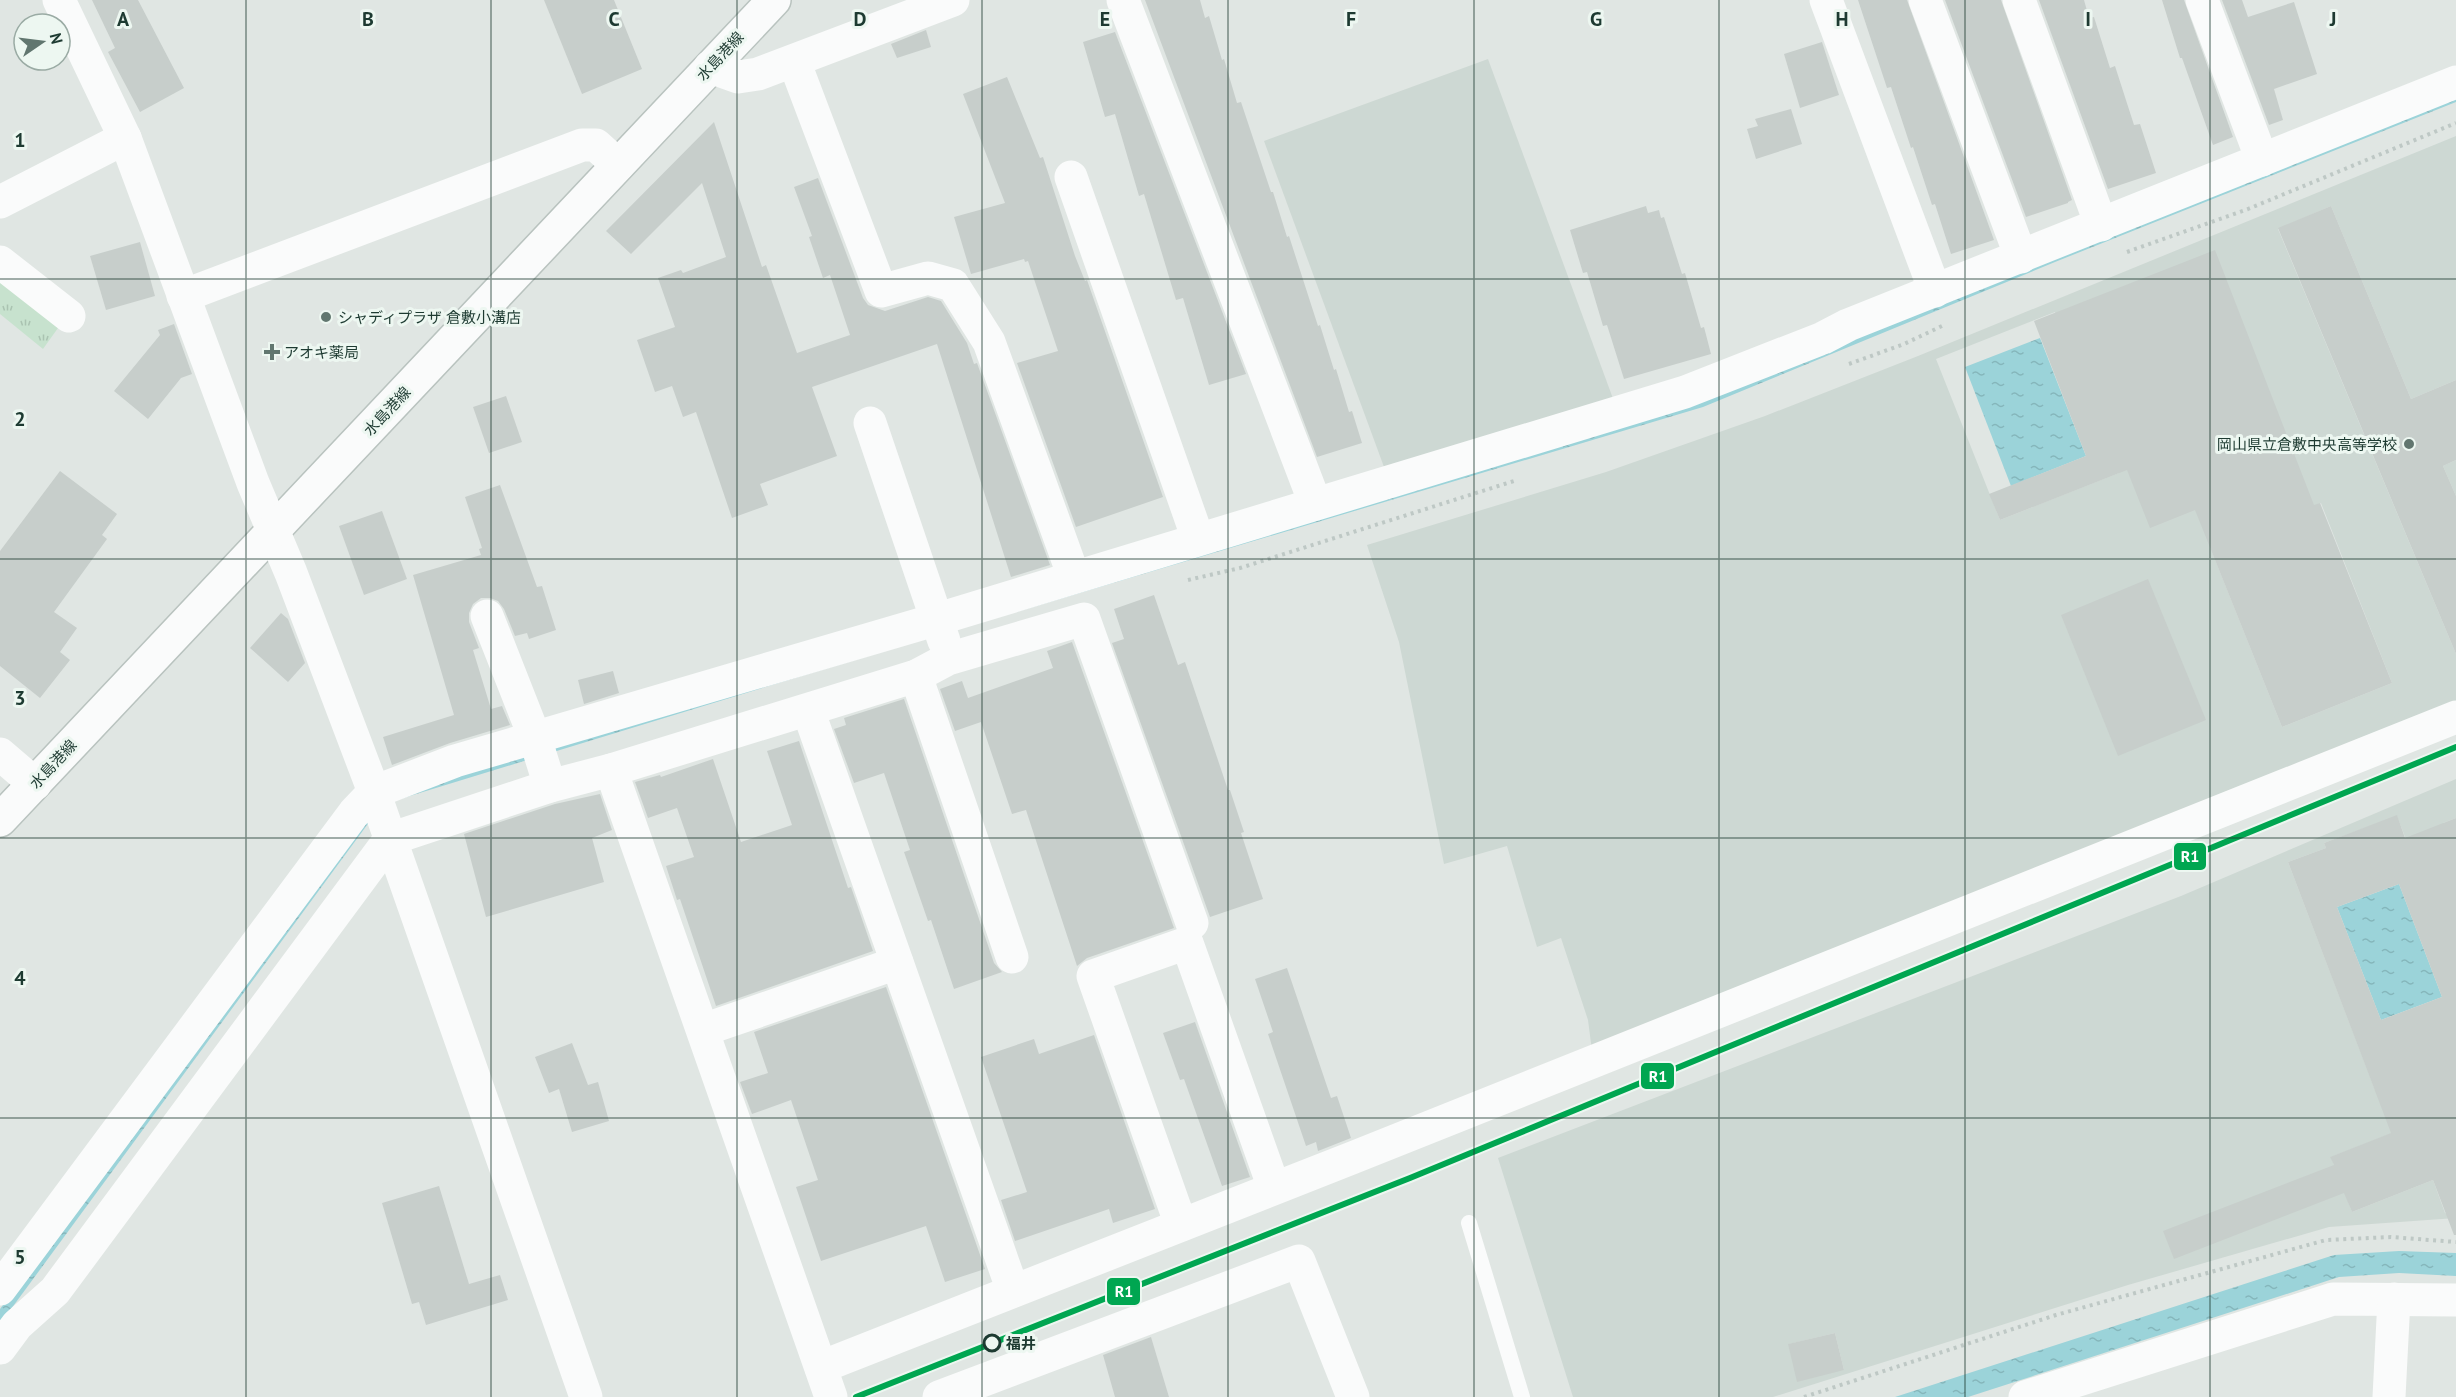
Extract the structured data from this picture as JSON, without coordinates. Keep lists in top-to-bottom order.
{
  "streets": {
    "street": ["水島港線"]
  },
  "places": {
    "other": ["シャディプラザ 倉敷小溝店", "岡山県立倉敷中央高等学校", "福井"],
    "health": ["アオキ薬局"]
  },
  "lines": ["transit line R1"],
  "north": "right",
  "grid": {
    "columns": [
      "A",
      "B",
      "C",
      "D",
      "E",
      "F",
      "G",
      "H",
      "I",
      "J"
    ],
    "rows": [
      "1",
      "2",
      "3",
      "4",
      "5"
    ]
  }
}
